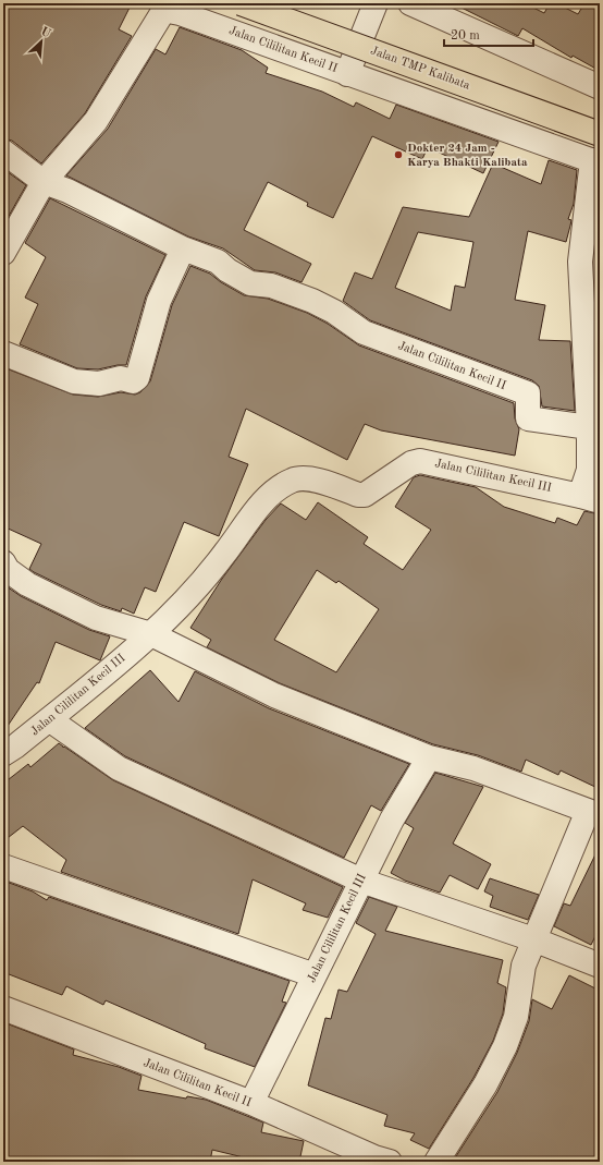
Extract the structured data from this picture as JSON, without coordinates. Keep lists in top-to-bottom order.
{
  "streets": {
    "main road": ["Jalan TMP Kalibata"],
    "street": ["Jalan Cililitan Kecil II", "Jalan Cililitan Kecil III"]
  },
  "crossings": [
    ["Jalan Cililitan Kecil II", "Jalan Cililitan Kecil III"]
  ],
  "places": ["Dokter 24 Jam - Karya Bhakti Kalibata"],
  "scale_bar": "20 m",
  "north": "top right"
}
